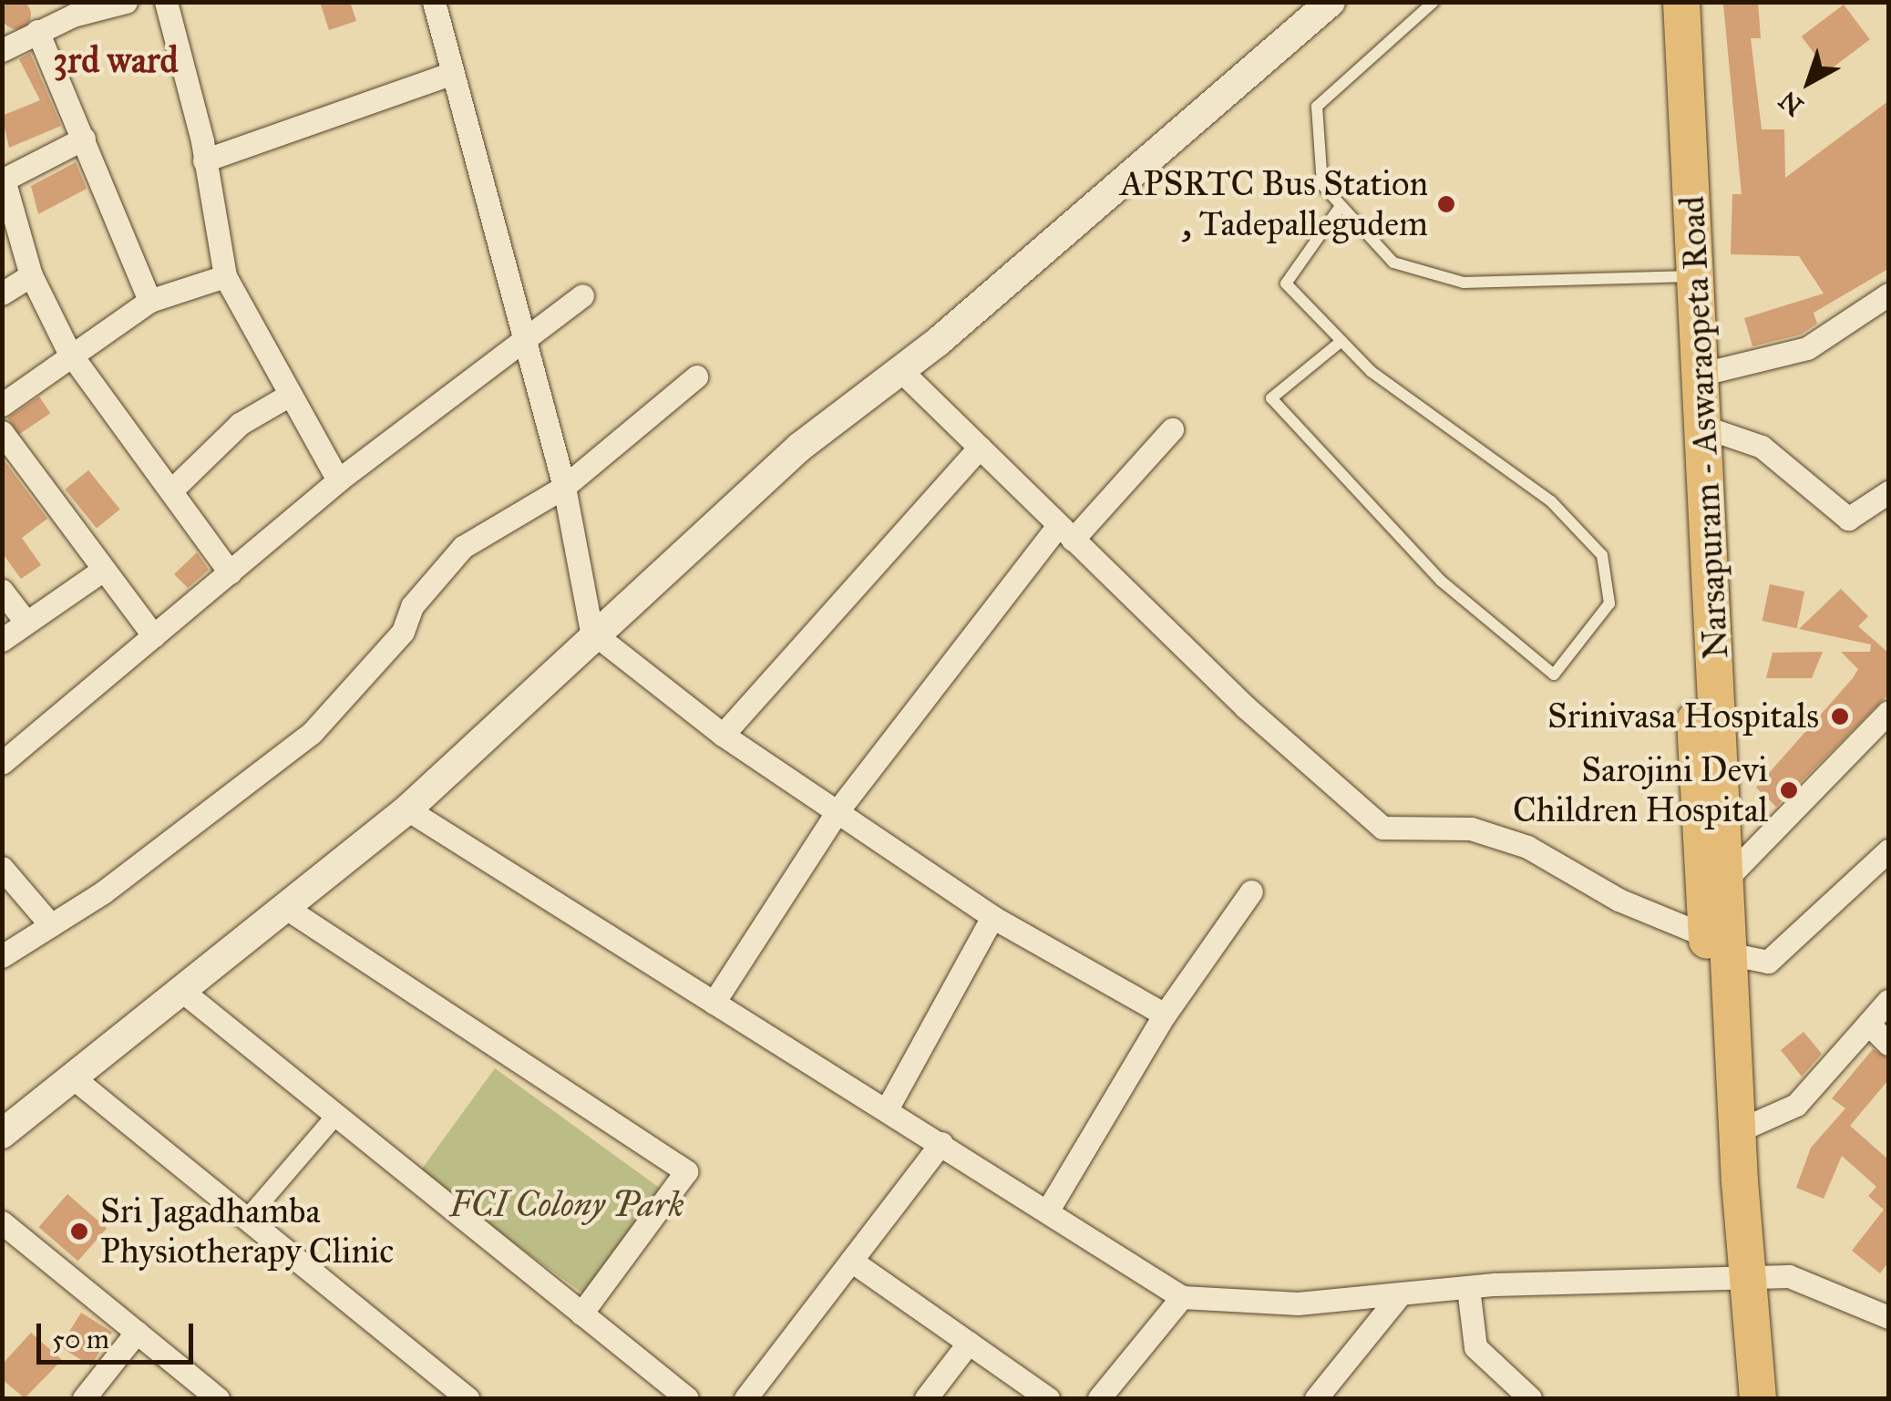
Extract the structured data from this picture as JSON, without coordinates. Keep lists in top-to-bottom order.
{
  "streets": {
    "main road": ["Narsapuram - Aswaraopeta Road"]
  },
  "districts": ["3rd ward"],
  "parks": ["FCI Colony Park"],
  "places": [
    "APSRTC Bus Station , Tadepallegudem",
    "Srinivasa Hospitals",
    "Sarojini Devi Children Hospital",
    "Sri Jagadhamba Physiotherapy Clinic"
  ],
  "scale_bar": "50 m",
  "north": "bottom left"
}
